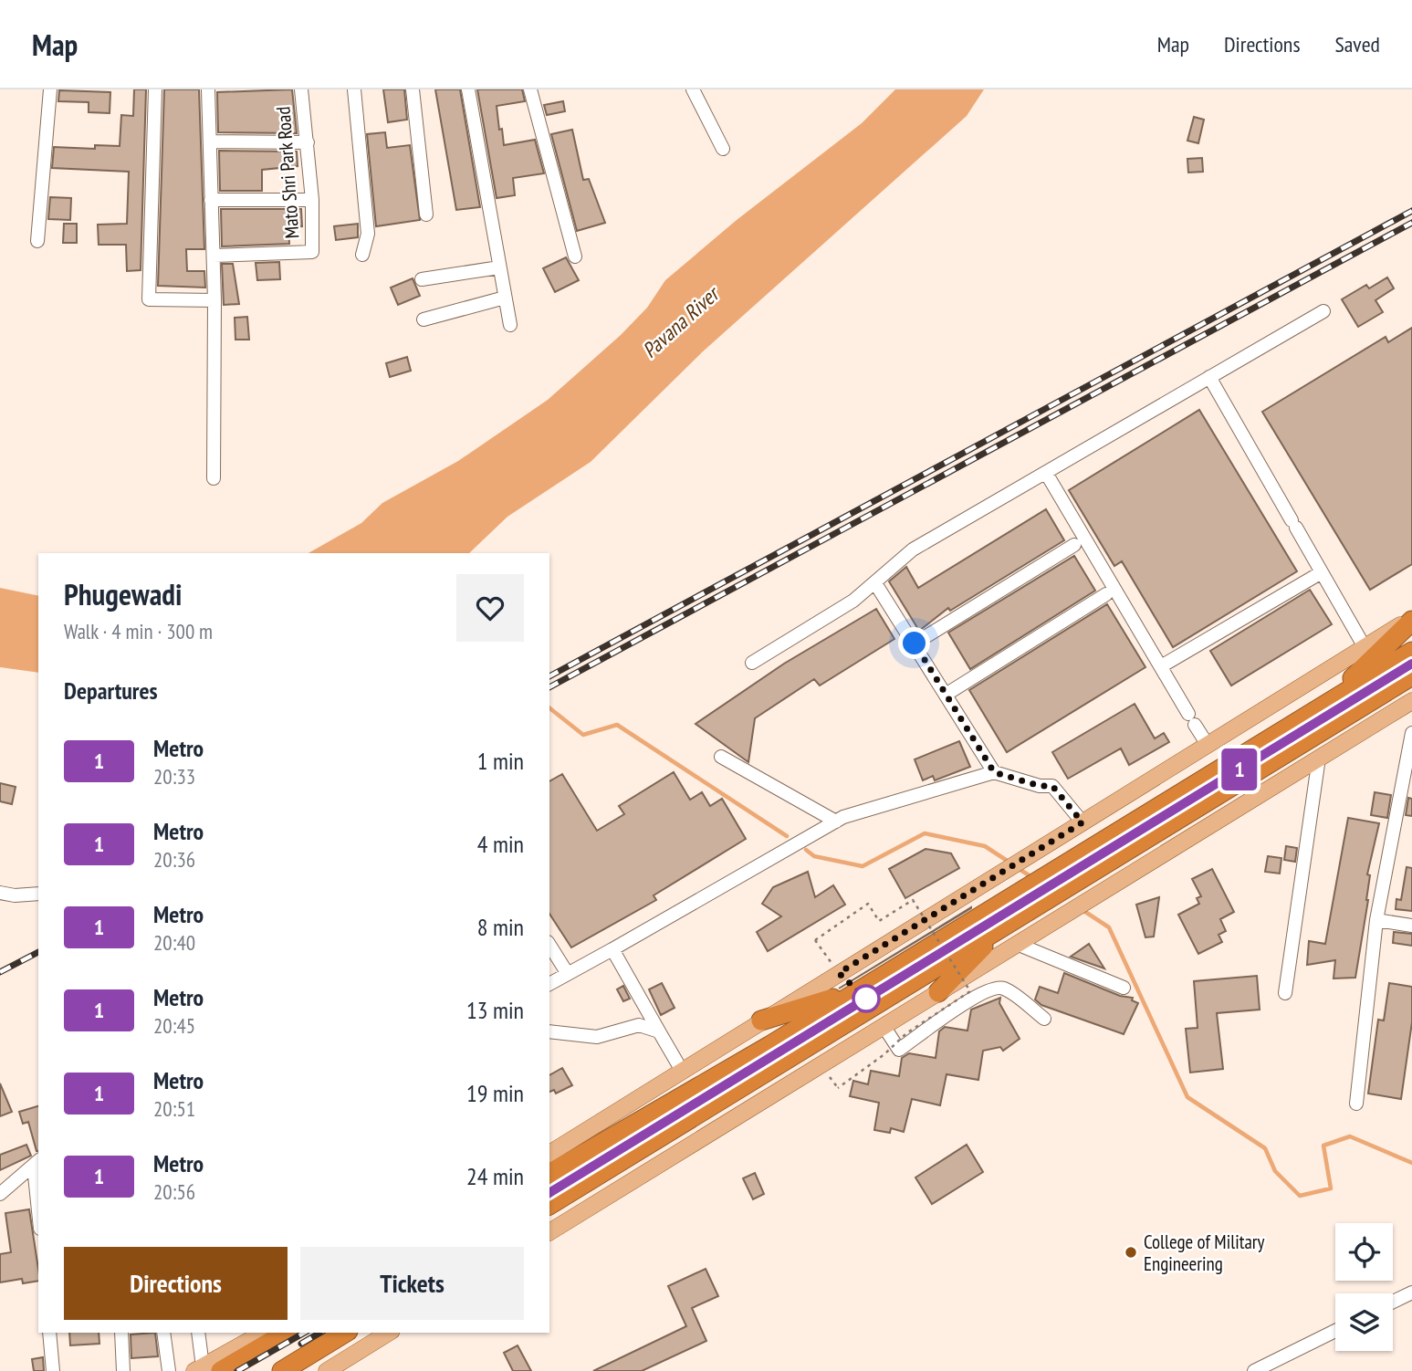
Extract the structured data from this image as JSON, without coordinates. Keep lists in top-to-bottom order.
{
  "streets": {
    "street": ["Mato Shri Park Road"]
  },
  "water": ["Pavana River"],
  "places": ["College of Military Engineering"],
  "lines": ["metro line 1"],
  "page": {
    "header": "Map",
    "nav": ["Map", "Directions", "Saved"],
    "on_map": "1",
    "heading": [
      ["Phugewadi", "Walk · 4 min · 300 m"],
      "Departures"
    ],
    "list": [
      {
        "mark": "1",
        "name": "Metro",
        "note": "20:33",
        "value": "1 min"
      },
      {
        "mark": "1",
        "name": "Metro",
        "note": "20:36",
        "value": "4 min"
      },
      {
        "mark": "1",
        "name": "Metro",
        "note": "20:40",
        "value": "8 min"
      },
      {
        "mark": "1",
        "name": "Metro",
        "note": "20:45",
        "value": "13 min"
      },
      {
        "mark": "1",
        "name": "Metro",
        "note": "20:51",
        "value": "19 min"
      },
      {
        "mark": "1",
        "name": "Metro",
        "note": "20:56",
        "value": "24 min"
      }
    ],
    "buttons": ["Directions", "Tickets"]
  }
}
